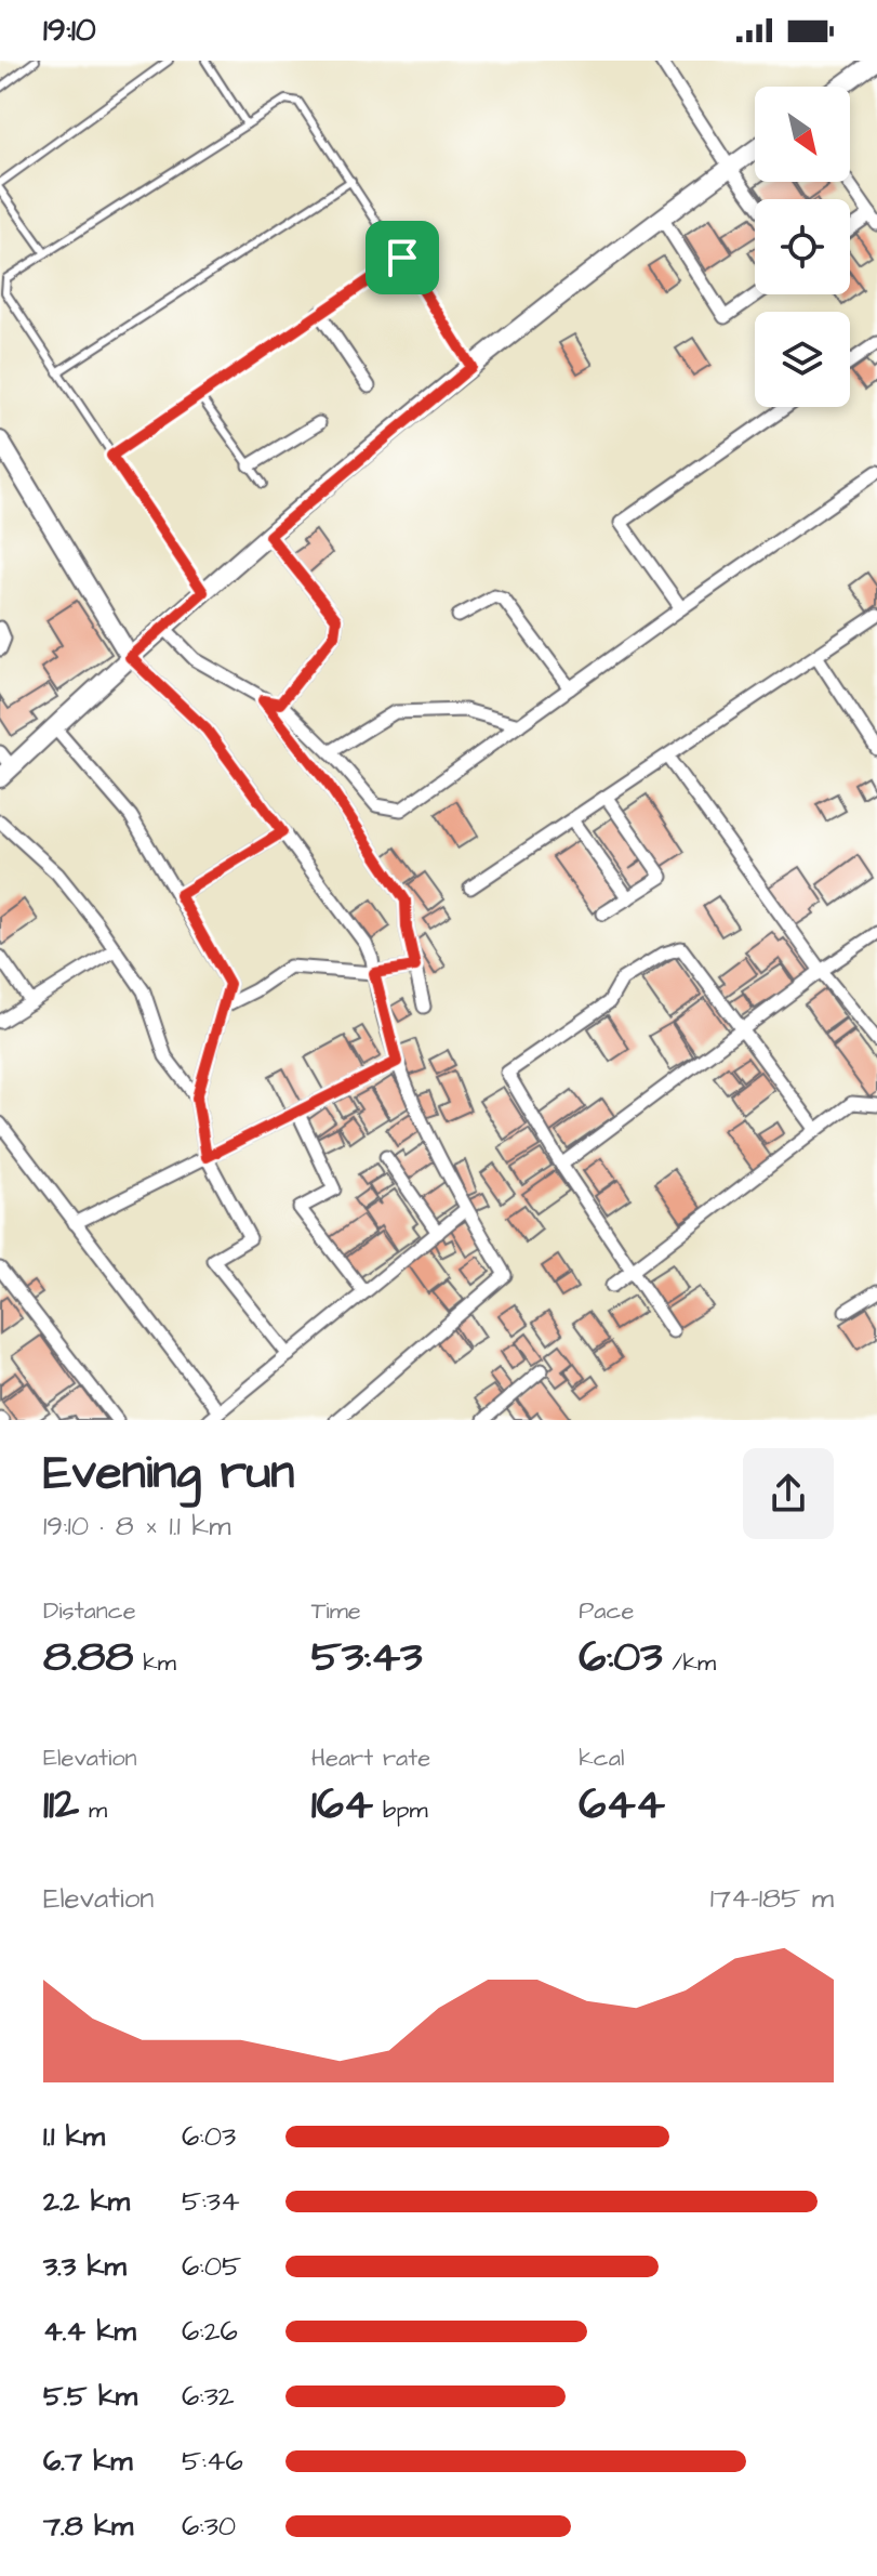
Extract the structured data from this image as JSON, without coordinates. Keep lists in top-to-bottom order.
{
  "north": "bottom right",
  "page": {
    "status": "19:10",
    "heading": ["Evening run", "19:10 · 8 × 1.1 km"],
    "stats": [
      ["Distance", "8.88 km"],
      ["Time", "53:43"],
      ["Pace", "6:03 /km"],
      ["Elevation", "112 m"],
      ["Heart rate", "164 bpm"],
      ["kcal", "644"]
    ],
    "chart": ["Elevation", "174–185 m"],
    "list": [
      {
        "name": "1.1 km",
        "note": "6:03"
      },
      {
        "name": "2.2 km",
        "note": "5:34"
      },
      {
        "name": "3.3 km",
        "note": "6:05"
      },
      {
        "name": "4.4 km",
        "note": "6:26"
      },
      {
        "name": "5.5 km",
        "note": "6:32"
      },
      {
        "name": "6.7 km",
        "note": "5:46"
      },
      {
        "name": "7.8 km",
        "note": "6:30"
      }
    ]
  }
}
